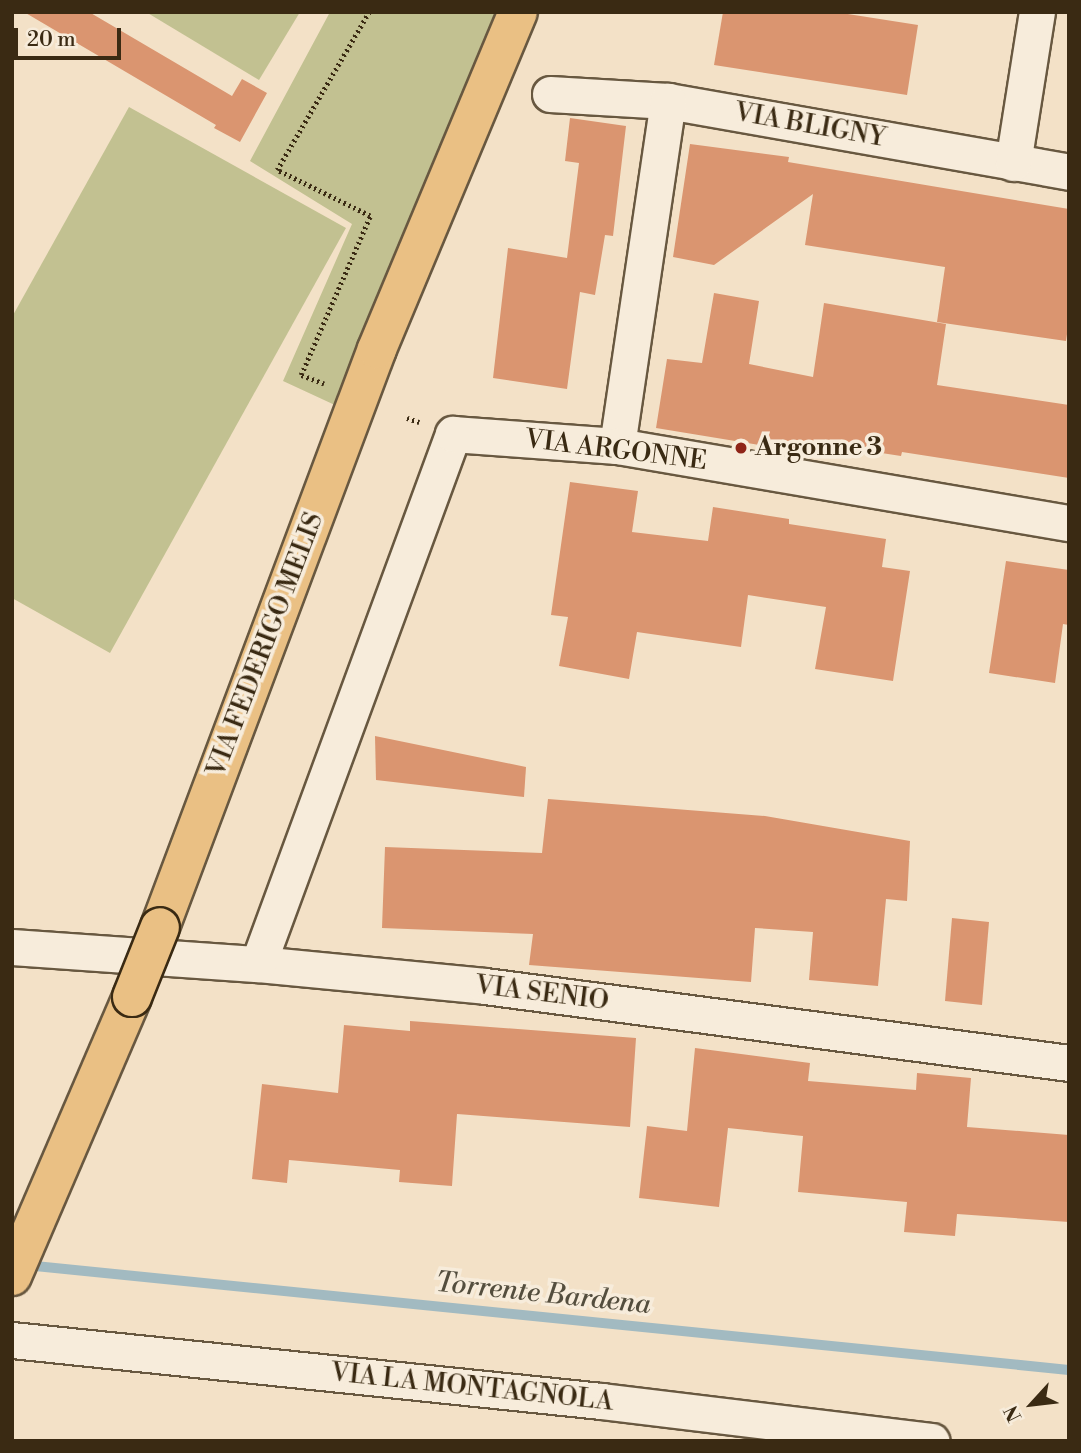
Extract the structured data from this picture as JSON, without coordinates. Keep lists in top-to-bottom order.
{
  "streets": {
    "main road": ["VIA FEDERIGO MELIS"],
    "street": [
      "VIA BLIGNY",
      "VIA ARGONNE",
      "VIA SENIO",
      "VIA LA MONTAGNOLA"
    ]
  },
  "crossings": [
    ["VIA ARGONNE", "VIA SENIO"]
  ],
  "water": ["Torrente Bardena"],
  "places": ["Argonne 3"],
  "scale_bar": "20 m",
  "north": "bottom left"
}
